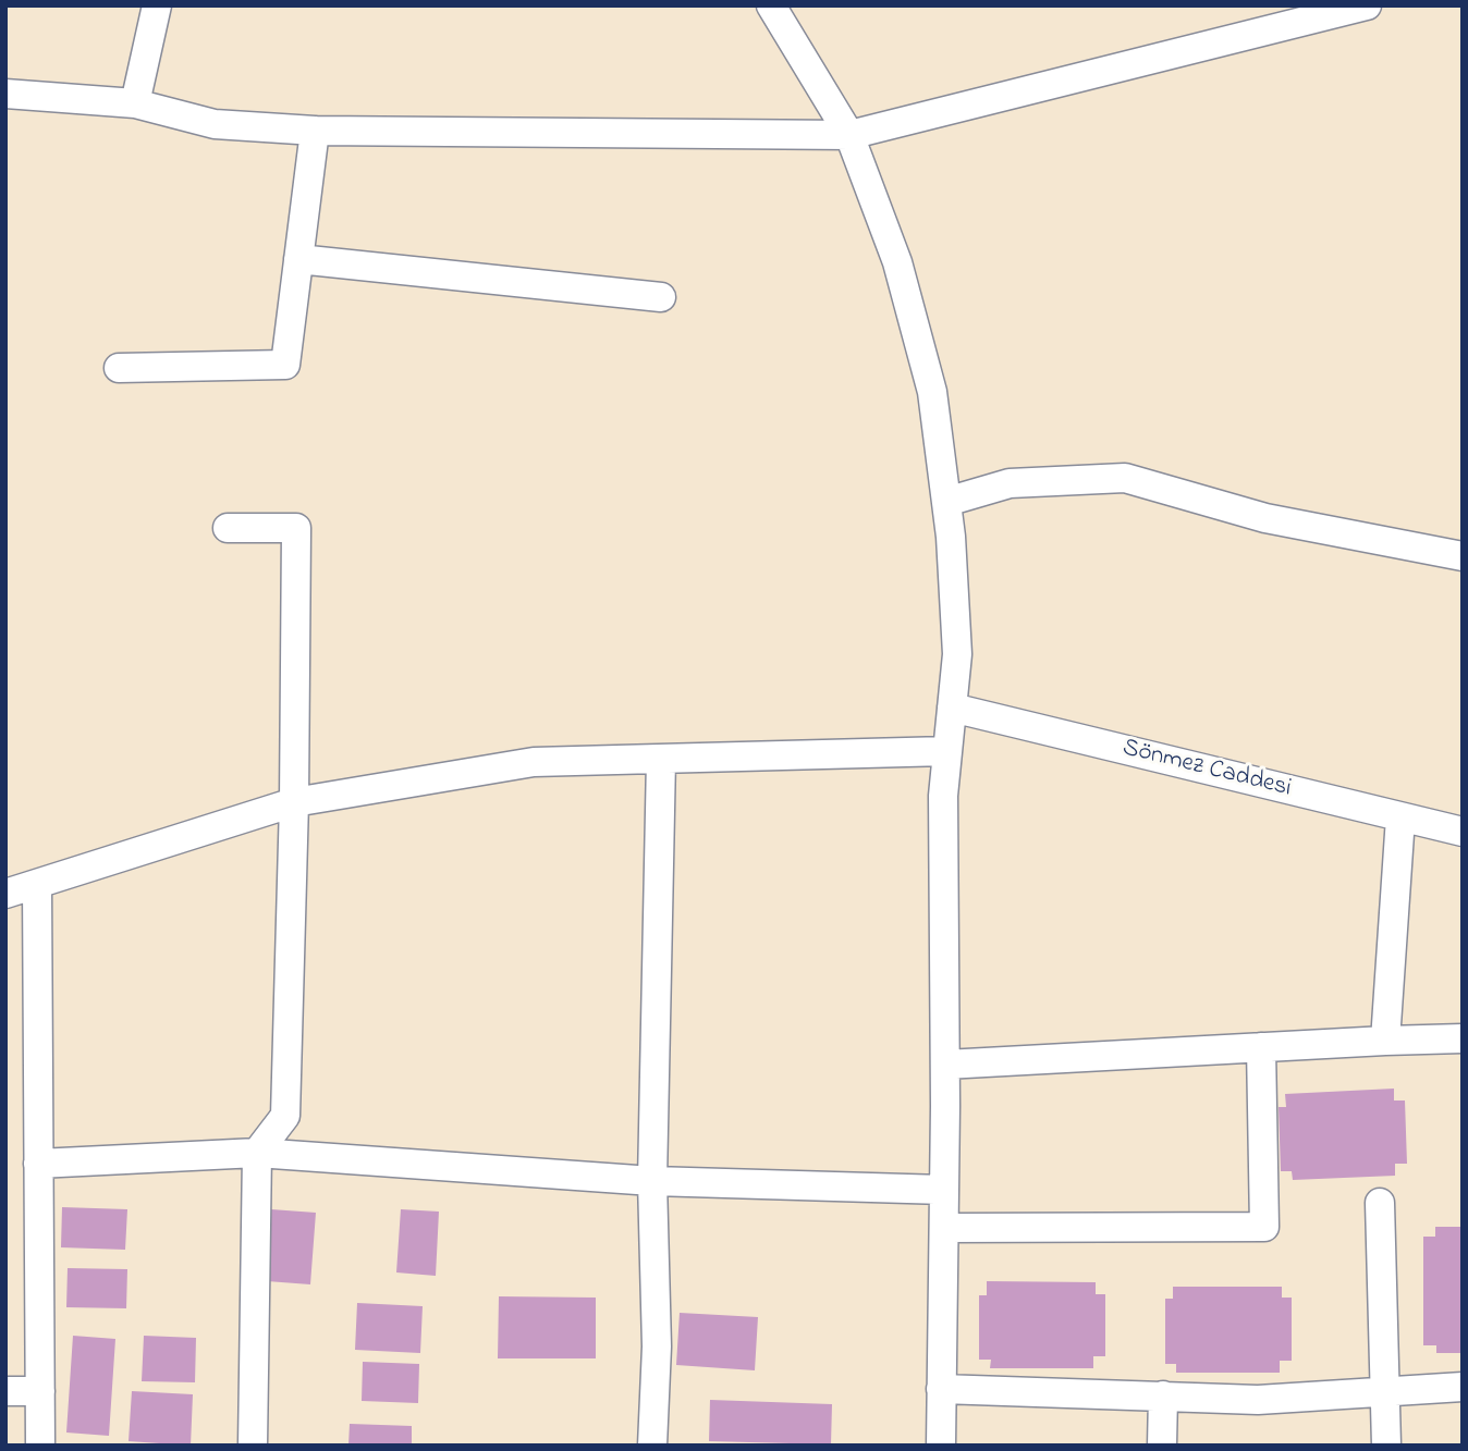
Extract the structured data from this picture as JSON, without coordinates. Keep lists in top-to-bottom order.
{
  "streets": {
    "street": ["Sönmez Caddesi"]
  }
}
